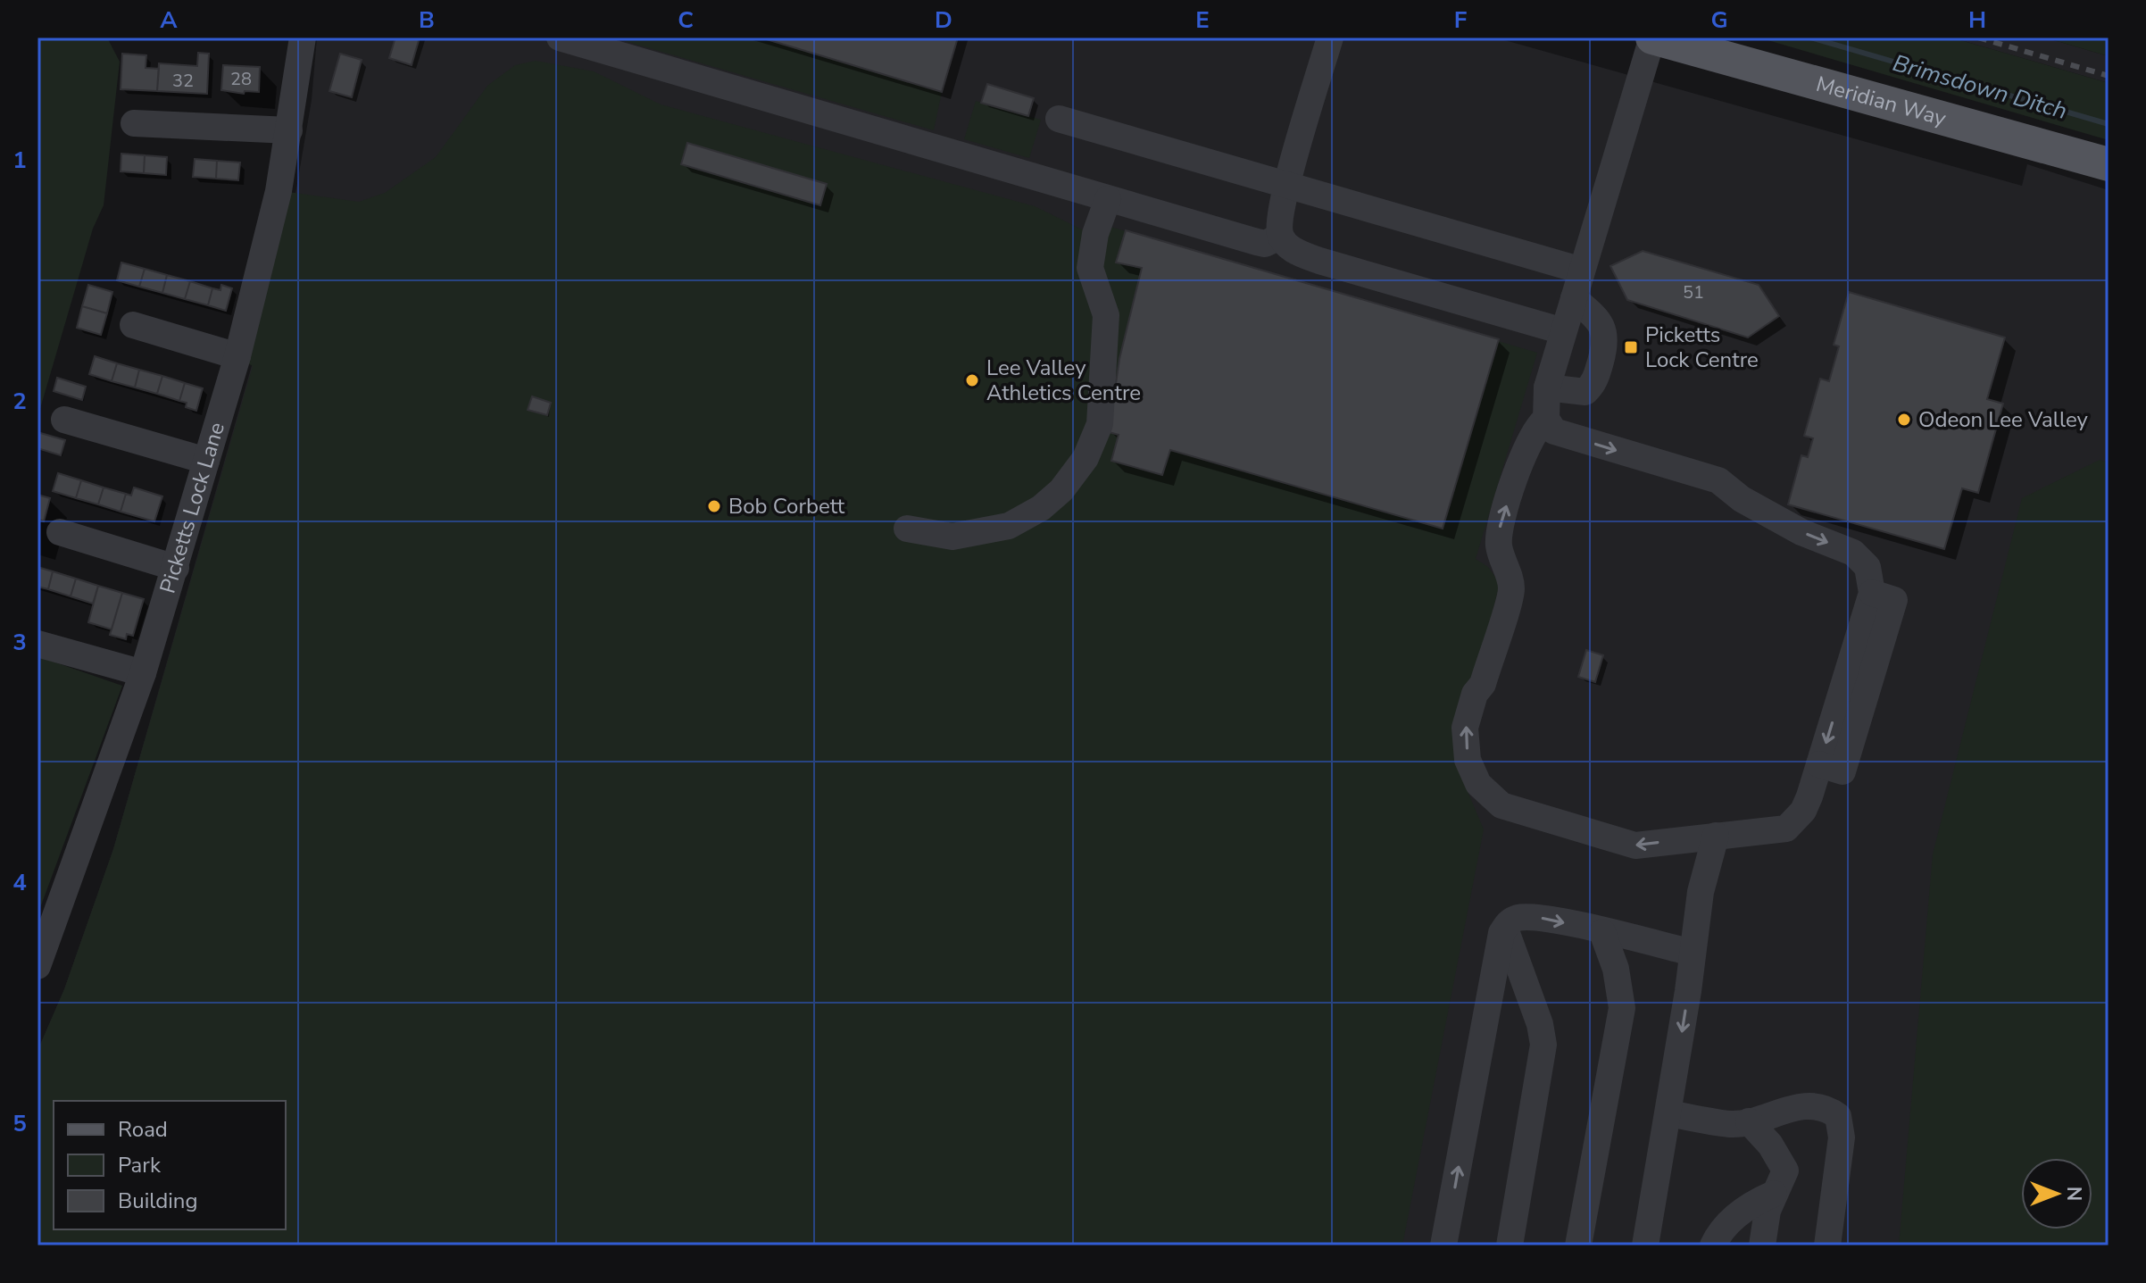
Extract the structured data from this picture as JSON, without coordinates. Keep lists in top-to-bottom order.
{
  "streets": {
    "main road": ["Meridian Way"],
    "street": ["Picketts Lock Lane"]
  },
  "water": ["Brimsdown Ditch"],
  "places": {
    "transit": ["Picketts Lock Centre"],
    "other": ["Lee Valley Athletics Centre", "Odeon Lee Valley", "Bob Corbett"]
  },
  "house_numbers": ["28", "32", "51"],
  "legend": ["Road", "Park", "Building"],
  "north": "right",
  "grid": {
    "columns": [
      "A",
      "B",
      "C",
      "D",
      "E",
      "F",
      "G",
      "H"
    ],
    "rows": [
      "1",
      "2",
      "3",
      "4",
      "5"
    ]
  }
}
